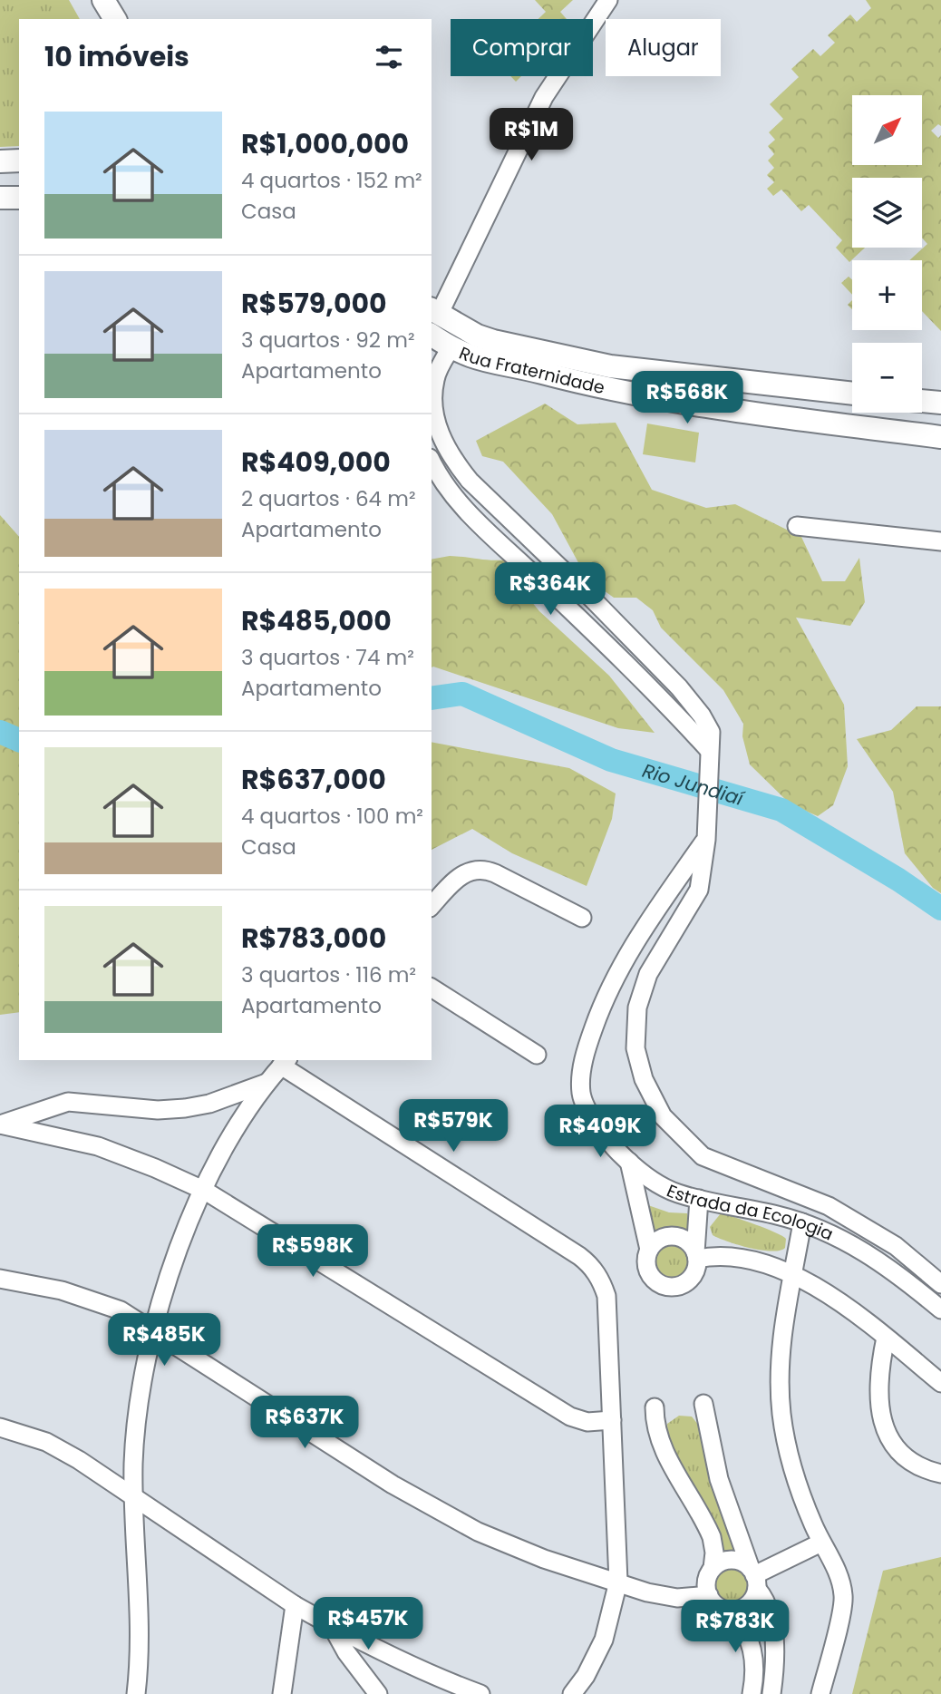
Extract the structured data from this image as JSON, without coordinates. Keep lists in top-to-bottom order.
{
  "streets": {
    "main road": ["Rua Fraternidade"],
    "street": ["Estrada da Ecologia"]
  },
  "water": ["Rio Jundiaí"],
  "north": "top right",
  "page": {
    "chip": ["Comprar", "Alugar"],
    "heading": "10 imóveis",
    "map_buttons": ["+", "−"],
    "list": [
      {
        "name": "R$1,000,000",
        "note": "4 quartos · 152 m² · Casa"
      },
      {
        "name": "R$579,000",
        "note": "3 quartos · 92 m² · Apartamento"
      },
      {
        "name": "R$409,000",
        "note": "2 quartos · 64 m² · Apartamento"
      },
      {
        "name": "R$485,000",
        "note": "3 quartos · 74 m² · Apartamento"
      },
      {
        "name": "R$637,000",
        "note": "4 quartos · 100 m² · Casa"
      },
      {
        "name": "R$783,000",
        "note": "3 quartos · 116 m² · Apartamento"
      }
    ],
    "price": [
      "R$1M",
      "R$568K",
      "R$364K",
      "R$579K",
      "R$409K",
      "R$598K",
      "R$485K",
      "R$637K",
      "R$457K",
      "R$783K"
    ]
  }
}
